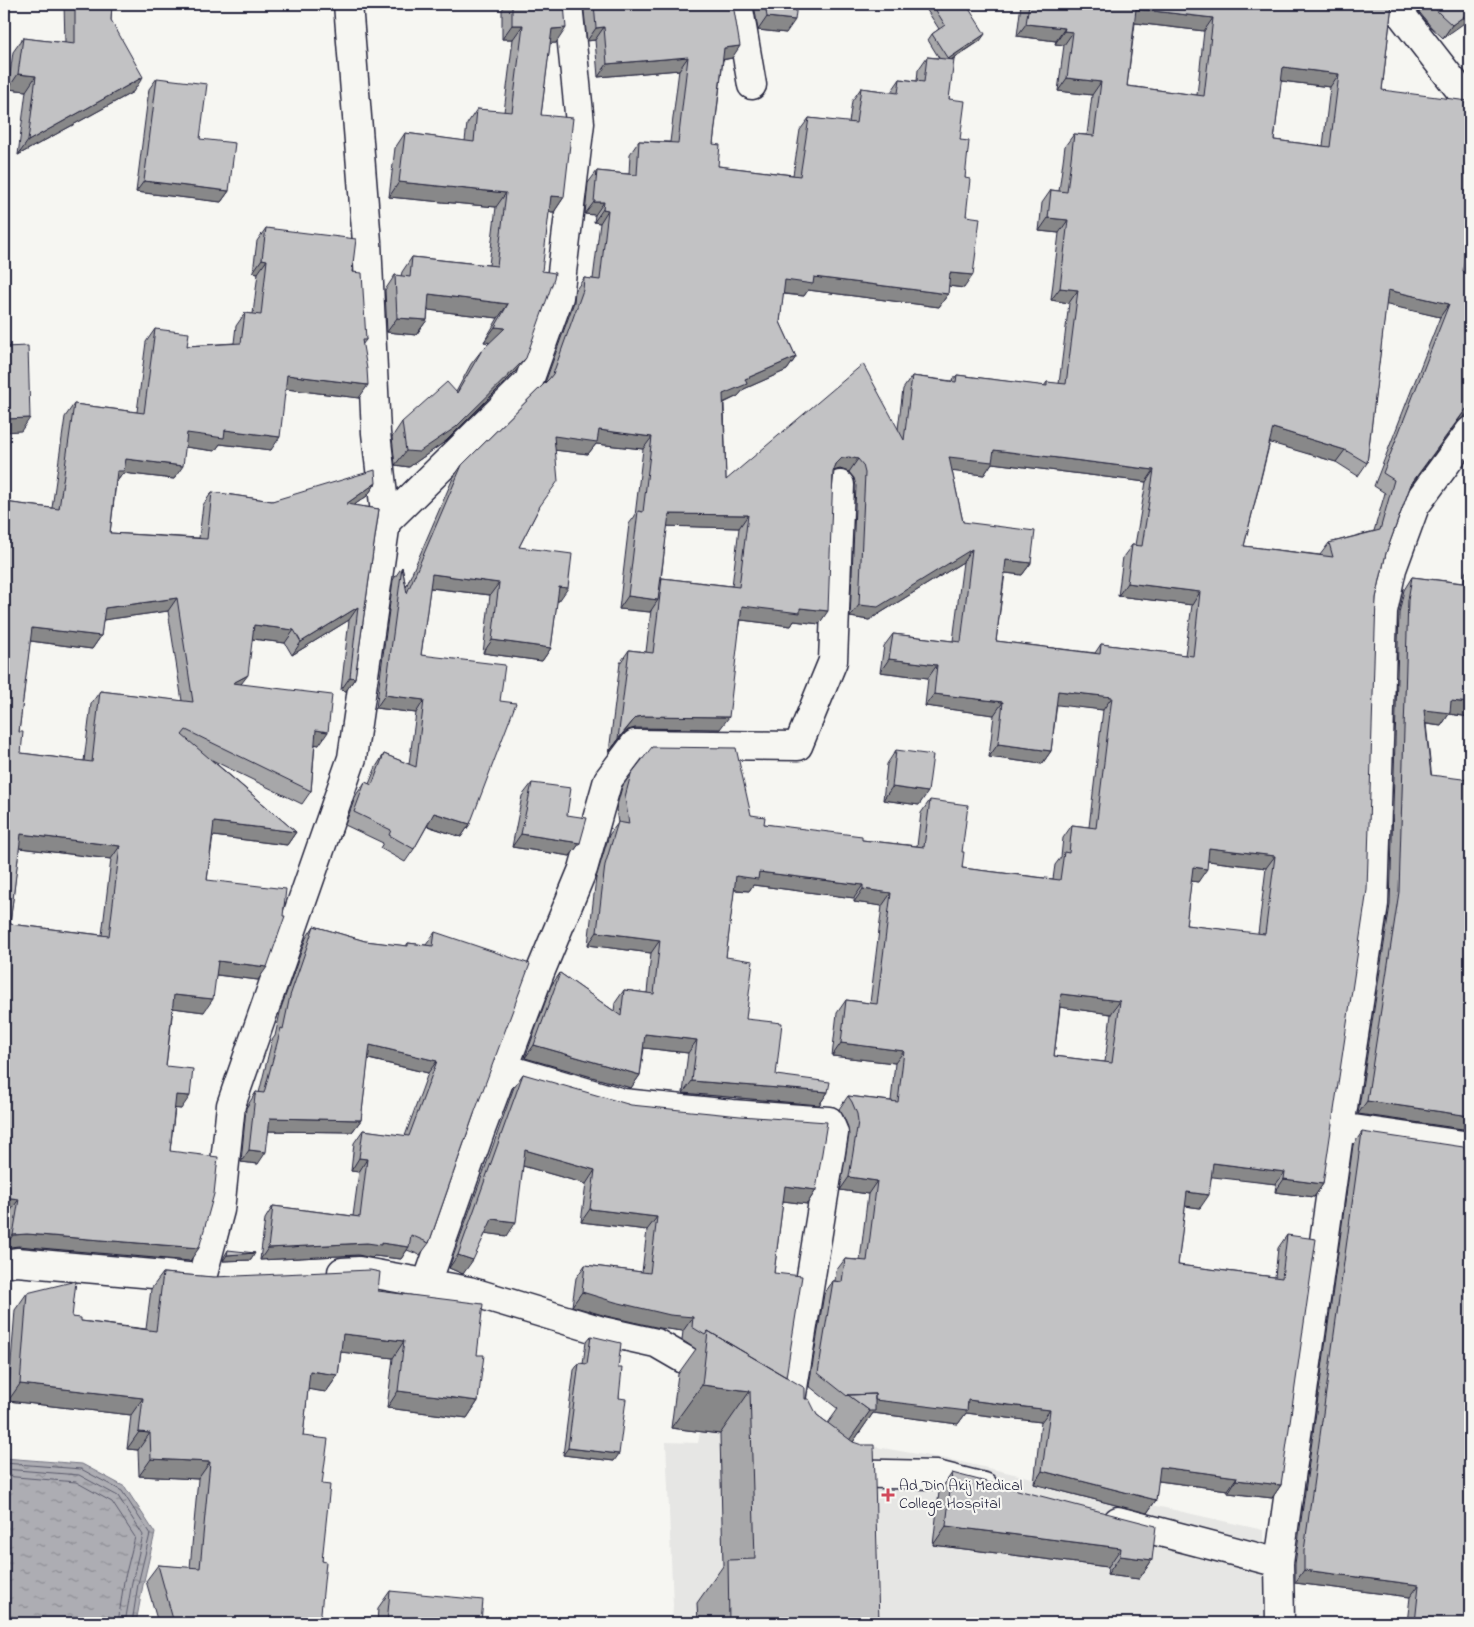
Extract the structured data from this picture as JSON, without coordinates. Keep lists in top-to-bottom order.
{
  "places": {
    "health": ["Ad Din Akij Medical College Hospital"]
  }
}
